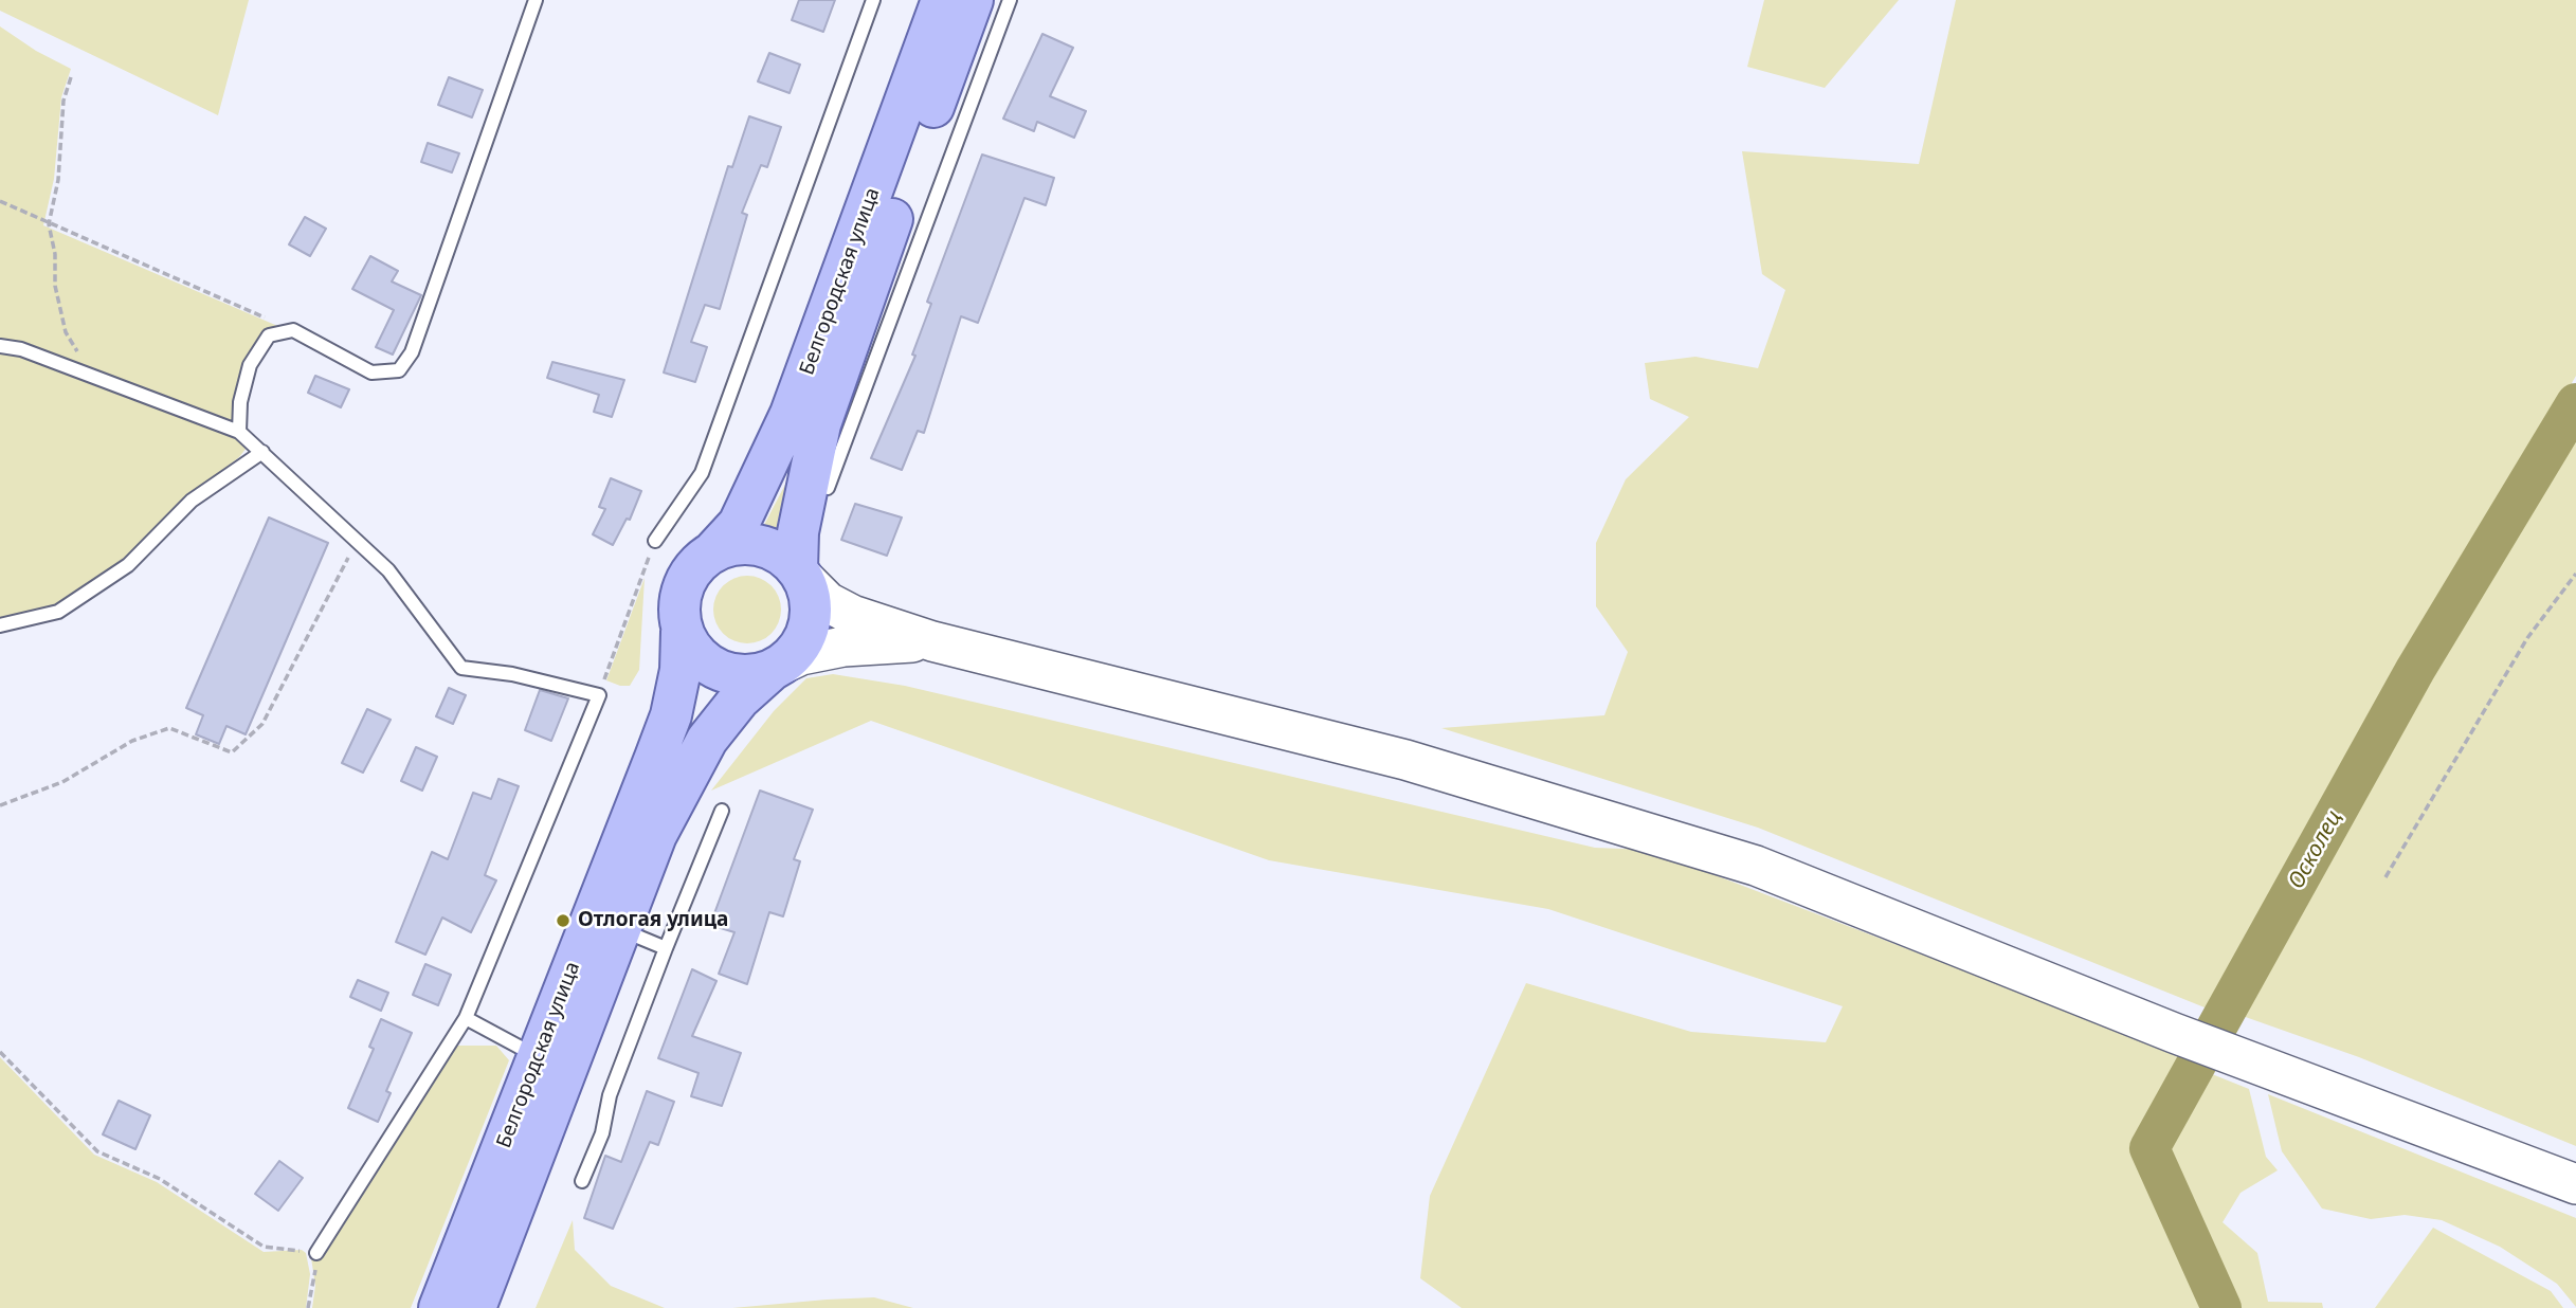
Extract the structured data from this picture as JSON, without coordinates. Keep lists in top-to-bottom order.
{
  "streets": {
    "main road": ["Белгородская улица"]
  },
  "water": ["Осколец"],
  "places": ["Отлогая улица"]
}
